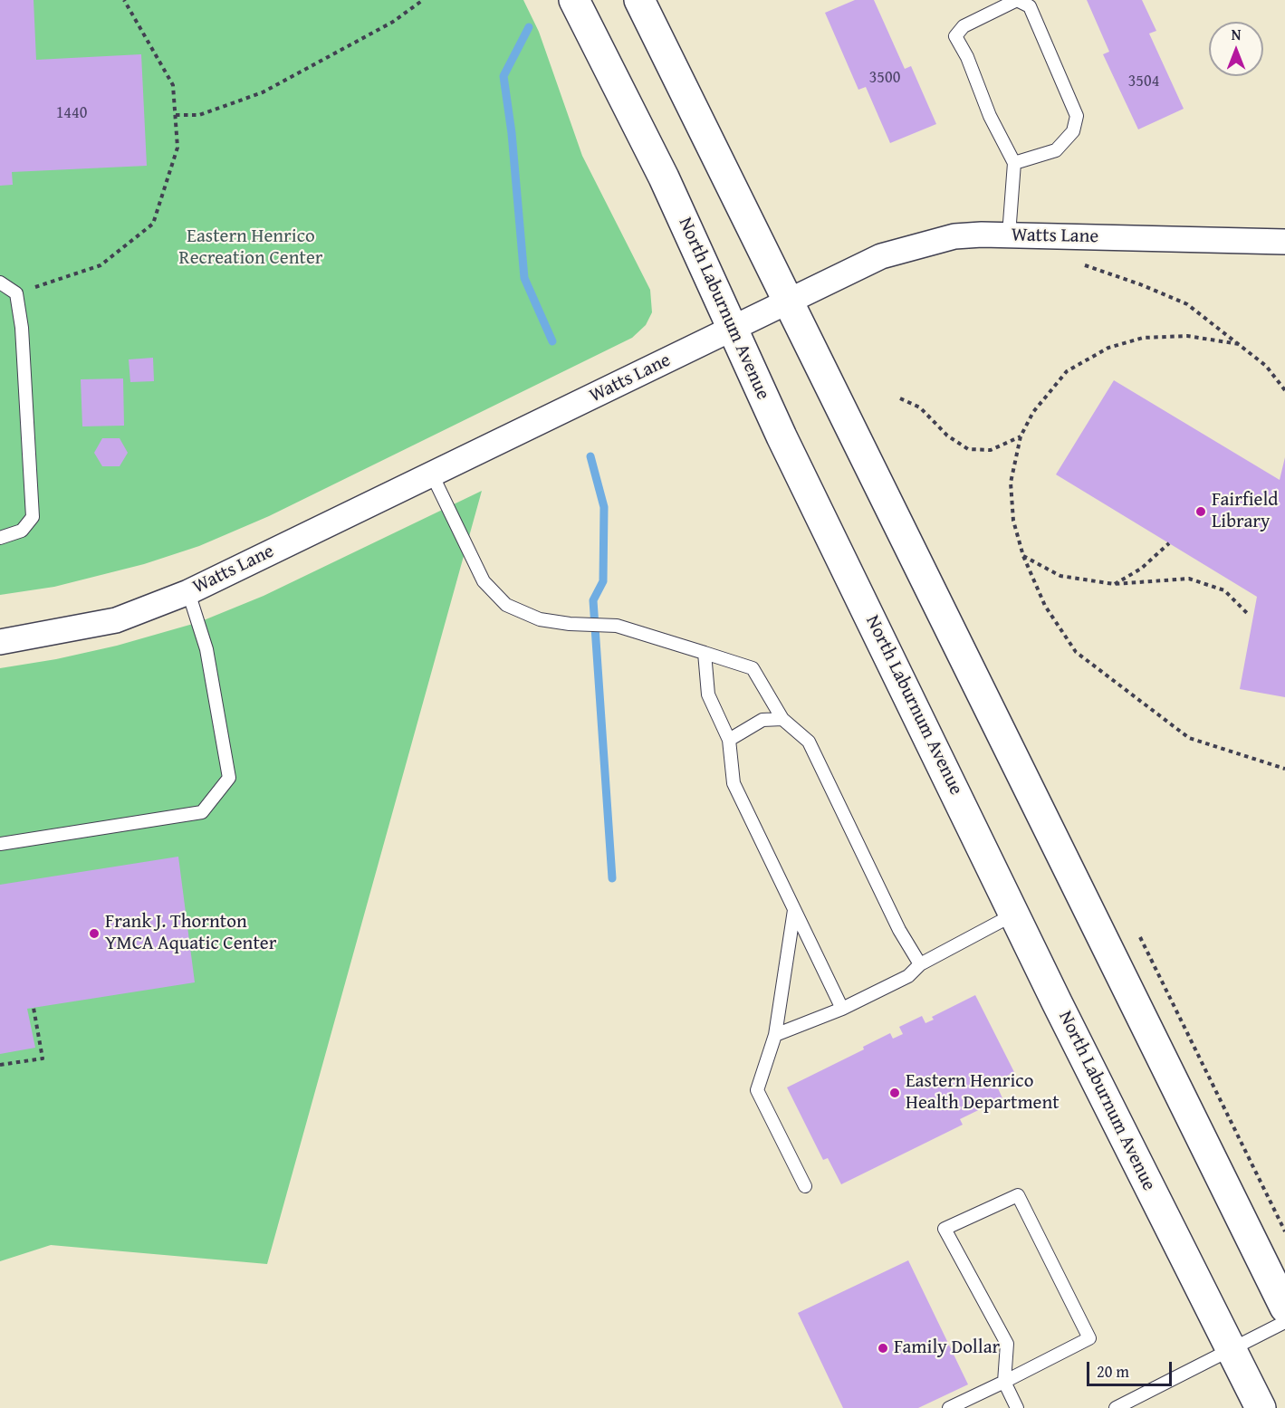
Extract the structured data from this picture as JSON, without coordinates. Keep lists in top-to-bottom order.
{
  "streets": {
    "main road": ["North Laburnum Avenue"],
    "street": ["Watts Lane"]
  },
  "crossings": [
    ["Watts Lane", "North Laburnum Avenue"]
  ],
  "parks": ["Eastern Henrico Recreation Center"],
  "places": [
    "Fairfield Library",
    "Frank J. Thornton YMCA Aquatic Center",
    "Eastern Henrico Health Department",
    "Family Dollar"
  ],
  "house_numbers": ["3500", "3504", "1440"],
  "scale_bar": "20 m",
  "north": "top"
}
